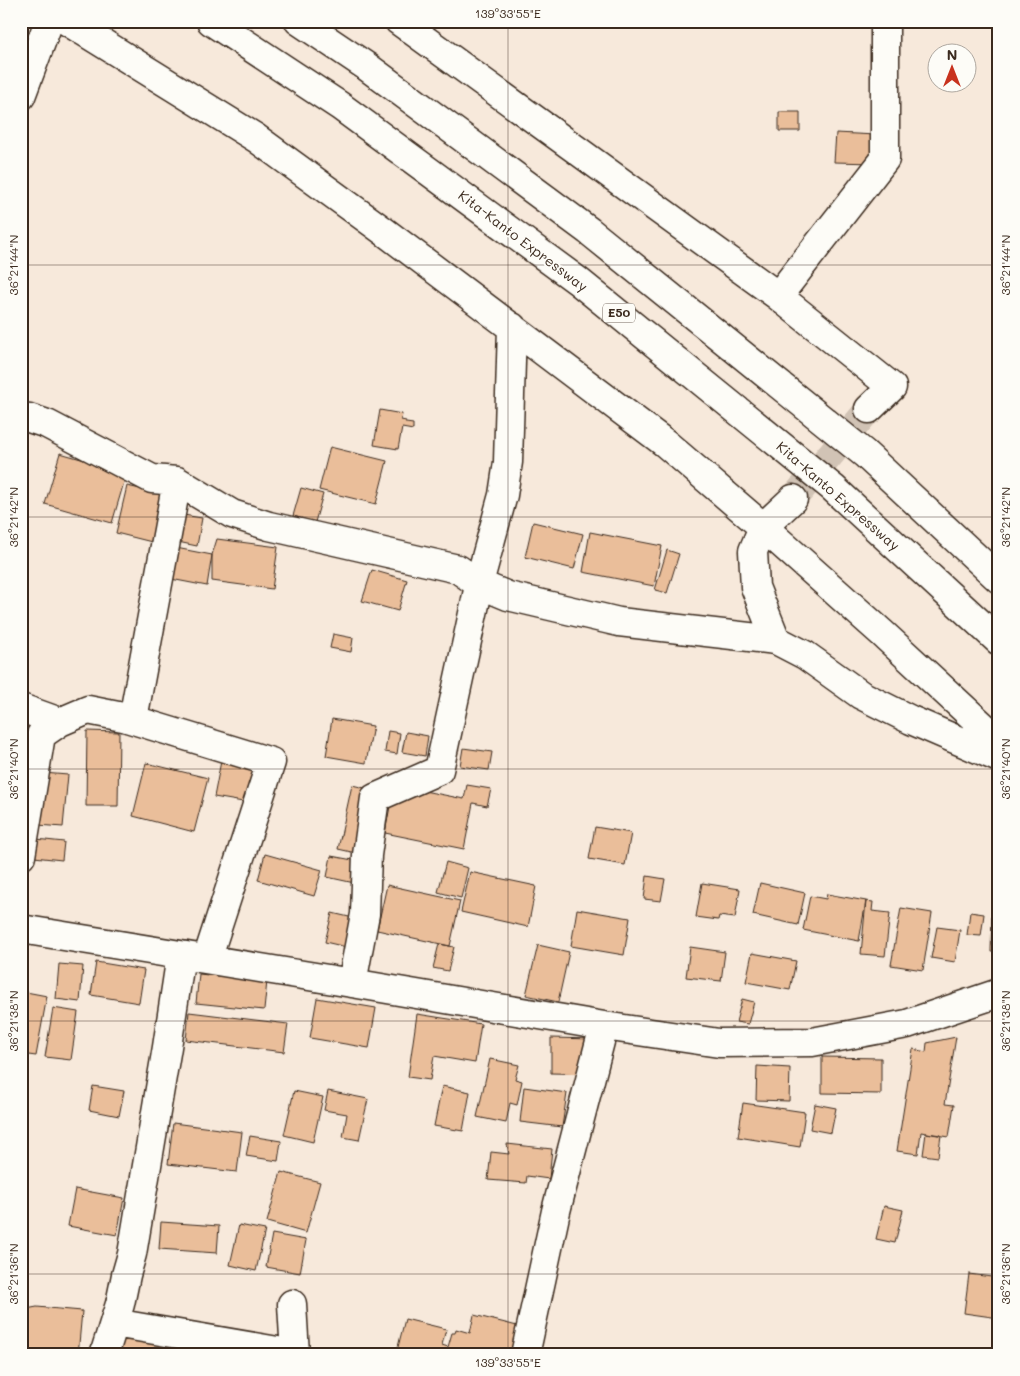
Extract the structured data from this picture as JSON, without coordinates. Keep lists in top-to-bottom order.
{
  "streets": {
    "main road": ["Kita-Kanto Expressway", "E50"]
  },
  "north": "top",
  "coordinates": [
    "139°33'55\"E",
    "36°21'44\"N",
    "36°21'42\"N",
    "36°21'40\"N",
    "36°21'38\"N",
    "36°21'36\"N"
  ]
}
